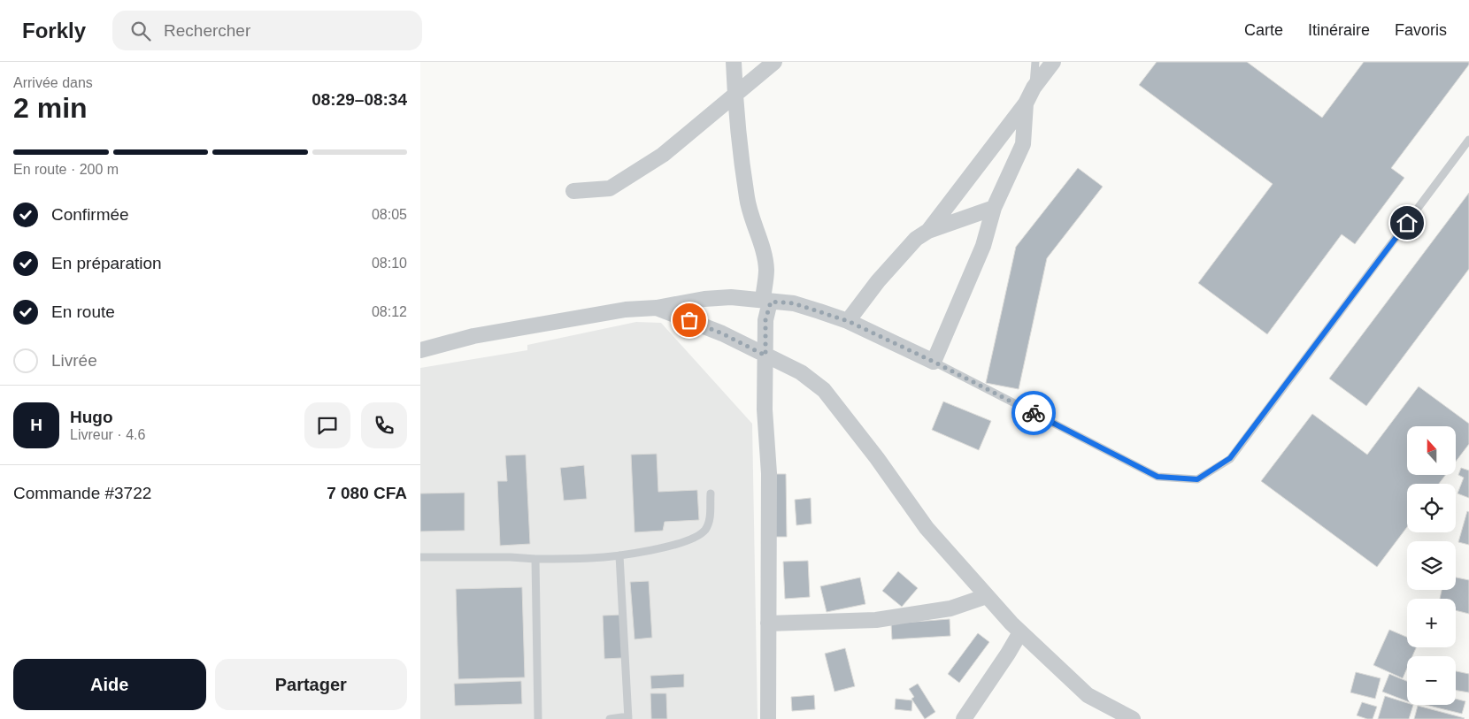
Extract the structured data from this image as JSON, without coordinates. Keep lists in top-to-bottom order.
{
  "north": "top",
  "page": {
    "header": "Forkly",
    "search": "Rechercher",
    "nav": ["Carte", "Itinéraire", "Favoris"],
    "heading": ["2 min", "Arrivée dans", "08:29–08:34"],
    "panel": [
      "Hugo",
      "Livreur · 4.6",
      "Commande #3722",
      "7 080 CFA"
    ],
    "bar": "En route · 200 m",
    "list": [
      ["Confirmée", "08:05"],
      ["En préparation", "08:10"],
      ["En route", "08:12"],
      "Livrée"
    ],
    "round": "H",
    "map_buttons": ["+", "−"],
    "buttons": ["Aide", "Partager"]
  }
}
